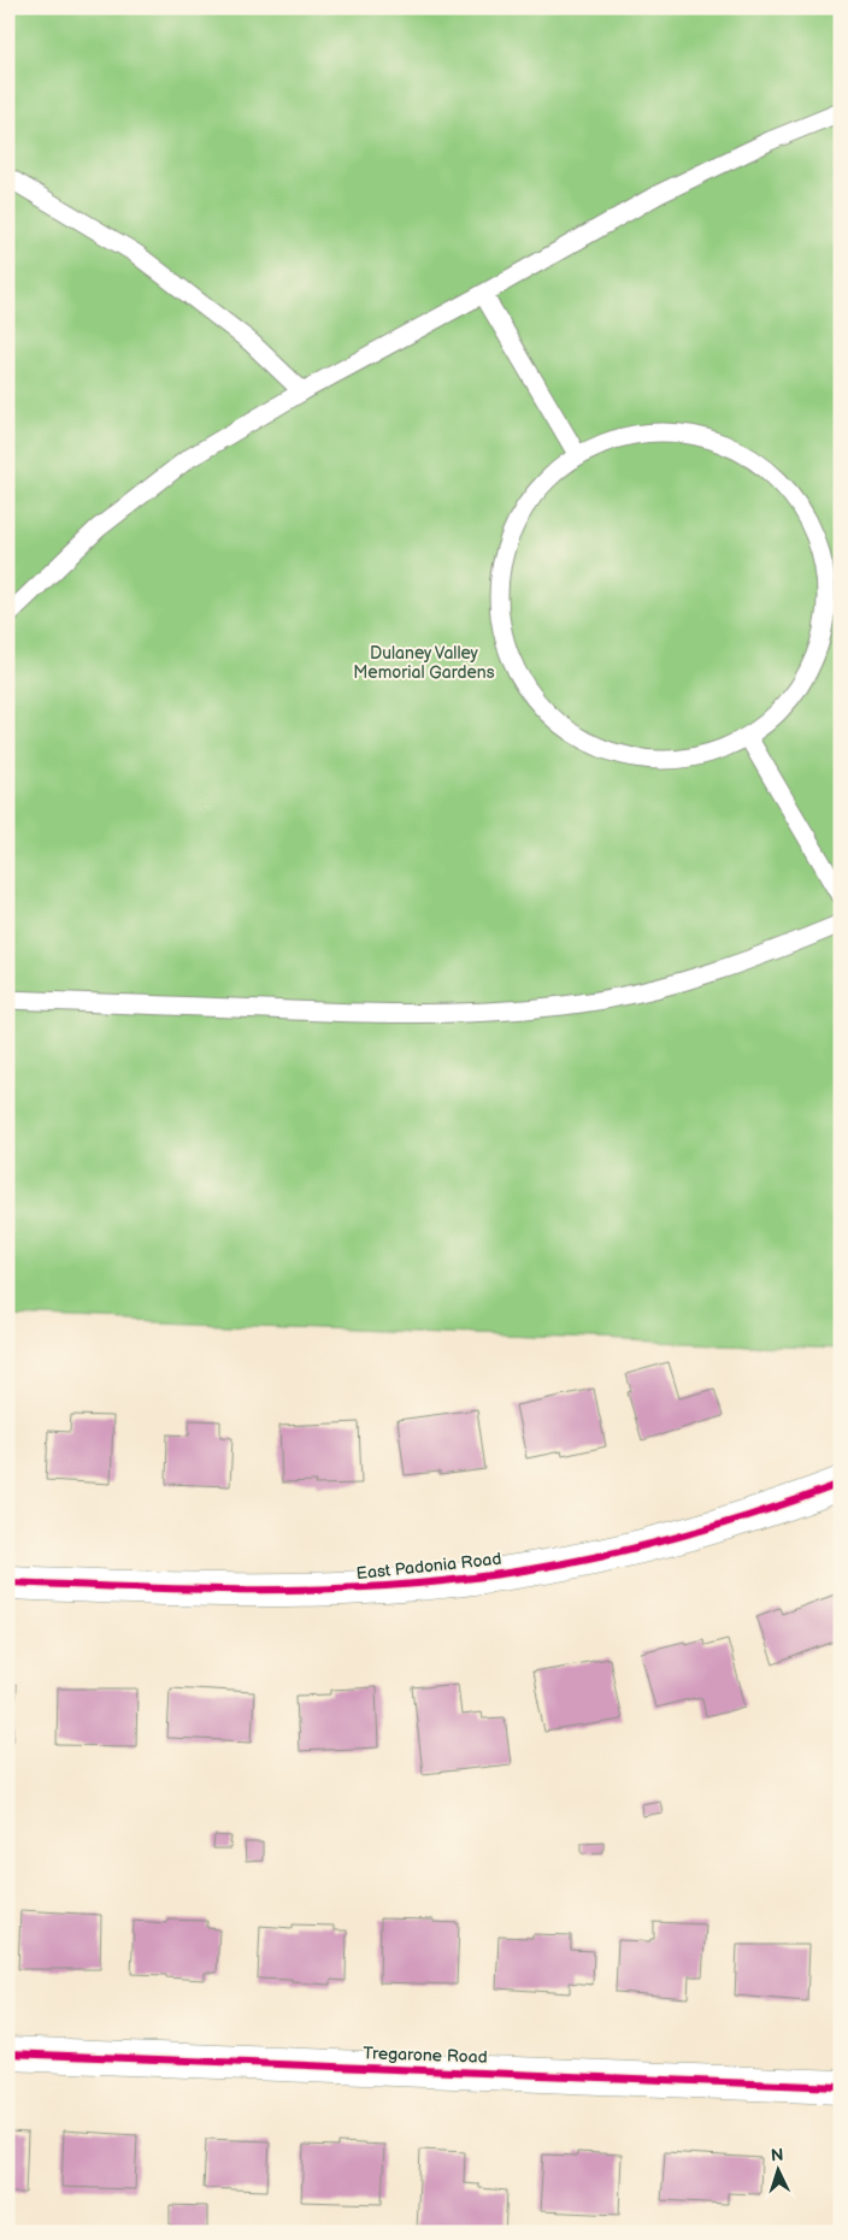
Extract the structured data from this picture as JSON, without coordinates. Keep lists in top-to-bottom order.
{
  "streets": {
    "street": ["East Padonia Road", "Tregarone Road"]
  },
  "parks": ["Dulaney Valley Memorial Gardens"],
  "north": "top"
}
